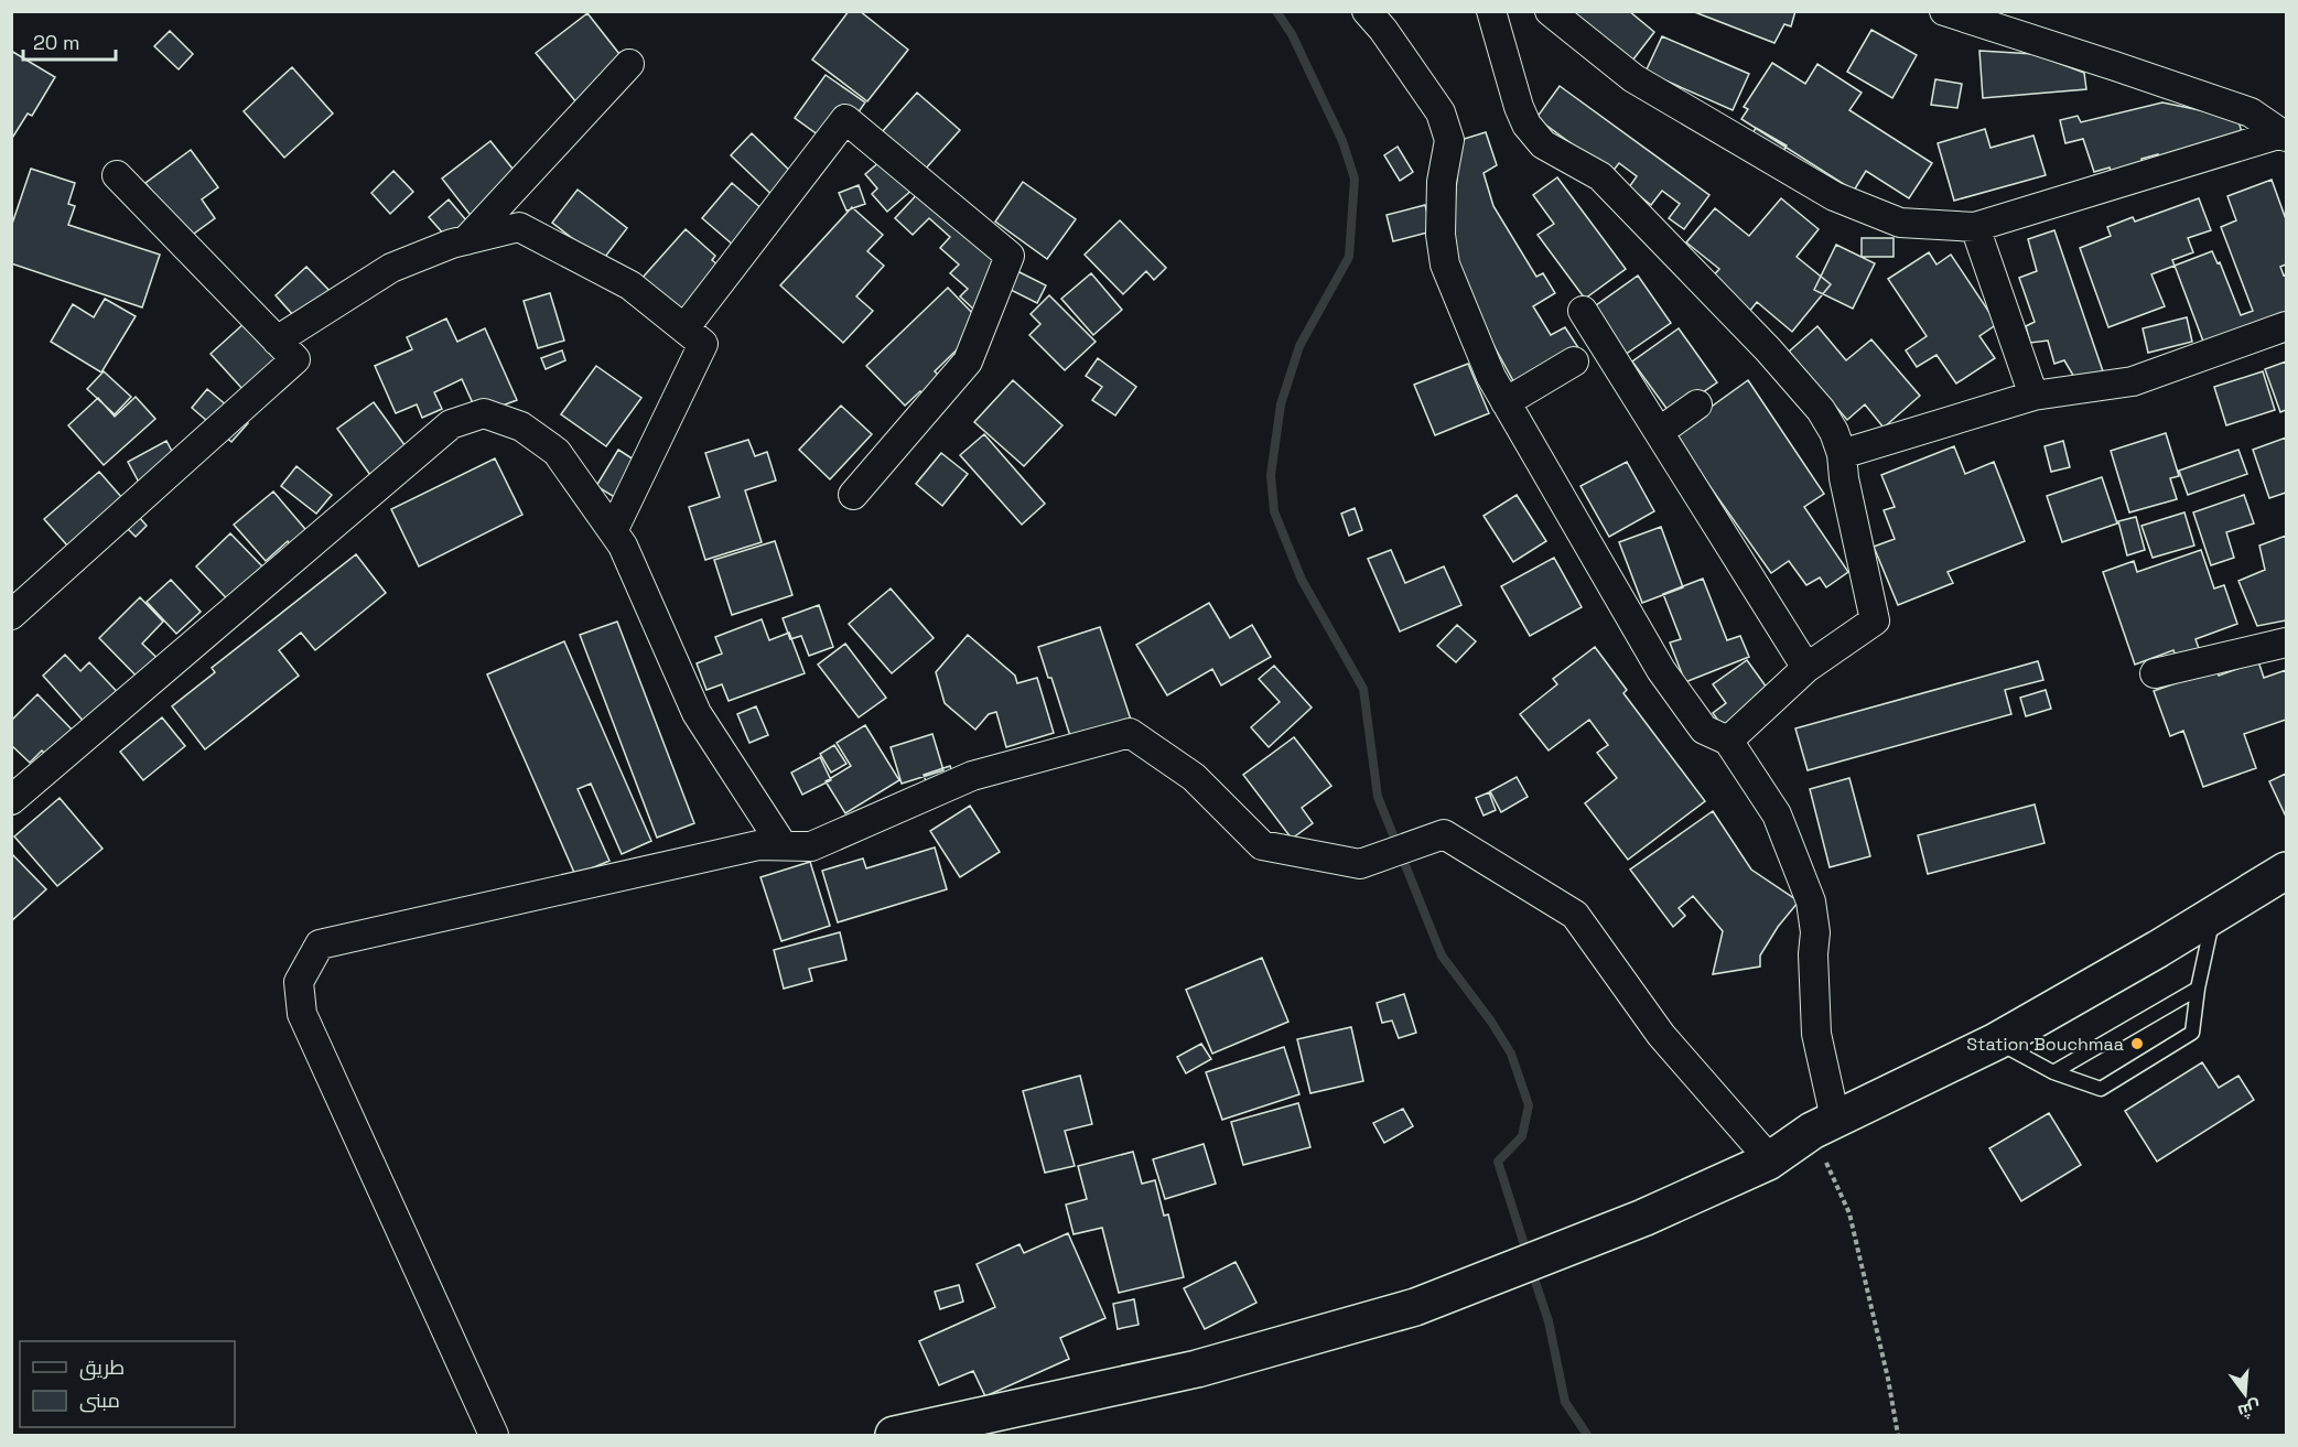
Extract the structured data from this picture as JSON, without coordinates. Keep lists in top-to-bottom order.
{
  "places": ["Station Bouchmaa"],
  "legend": ["طريق", "مبنى"],
  "scale_bar": "20 m",
  "north": "bottom"
}
